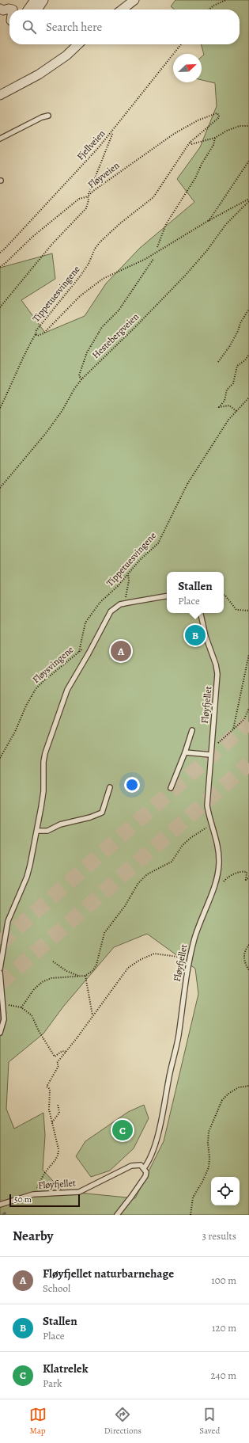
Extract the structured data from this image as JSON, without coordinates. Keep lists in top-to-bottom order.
{
  "streets": {
    "lane": ["Fløyfjellet"],
    "path": [
      "Fjellveien",
      "Fløyveien",
      "Tippetuesvingene",
      "Hestebergveien",
      "Fløysvingene"
    ]
  },
  "crossings": [
    ["Fløyveien", "Tippetuesvingene"],
    ["Tippetuesvingene", "Hestebergveien"],
    ["Tippetuesvingene", "Fløysvingene"]
  ],
  "scale_bar": "50 m",
  "north": "top right",
  "page": {
    "search": "Search here",
    "popup": ["Stallen", "Place"],
    "pins": ["B", "A", "C"],
    "scale": "50 m",
    "heading": ["Nearby", "3 results"],
    "list": [
      {
        "mark": "A",
        "name": "Fløyfjellet naturbarnehage",
        "note": "School",
        "value": "100 m"
      },
      {
        "mark": "B",
        "name": "Stallen",
        "note": "Place",
        "value": "120 m"
      },
      {
        "mark": "C",
        "name": "Klatrelek",
        "note": "Park",
        "value": "240 m"
      }
    ],
    "nav": ["Map", "Directions", "Saved"]
  }
}
